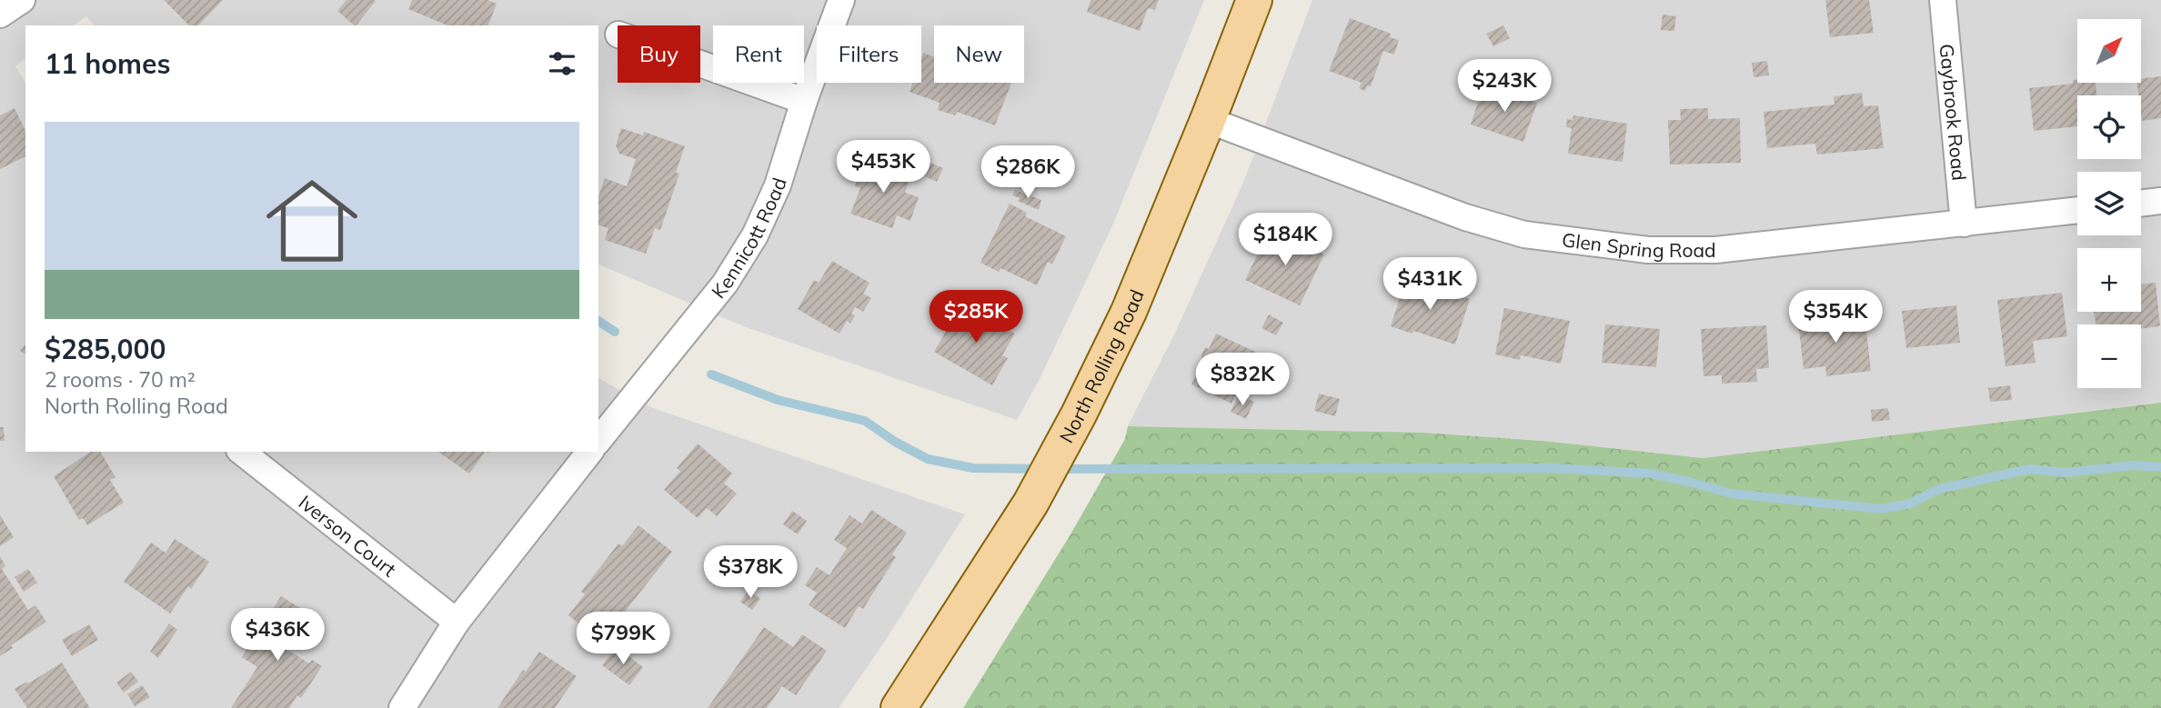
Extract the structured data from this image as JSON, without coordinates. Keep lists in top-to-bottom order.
{
  "streets": {
    "main road": ["North Rolling Road"],
    "street": [
      "Gaybrook Road",
      "Kennicott Road",
      "Glen Spring Road",
      "Iverson Court"
    ]
  },
  "crossings": [
    ["Gaybrook Road", "Glen Spring Road"],
    ["Glen Spring Road", "North Rolling Road"]
  ],
  "north": "top right",
  "page": {
    "map_buttons": ["+", "−"],
    "chip": [
      "Buy",
      "Rent",
      "Filters",
      "New"
    ],
    "heading": "11 homes",
    "price": [
      "$243K",
      "$453K",
      "$286K",
      "$184K",
      "$431K",
      "$285K",
      "$354K",
      "$832K",
      "$378K",
      "$436K",
      "$799K"
    ],
    "list": [
      {
        "name": "$285,000",
        "note": "2 rooms · 70 m² · North Rolling Road"
      }
    ]
  }
}
